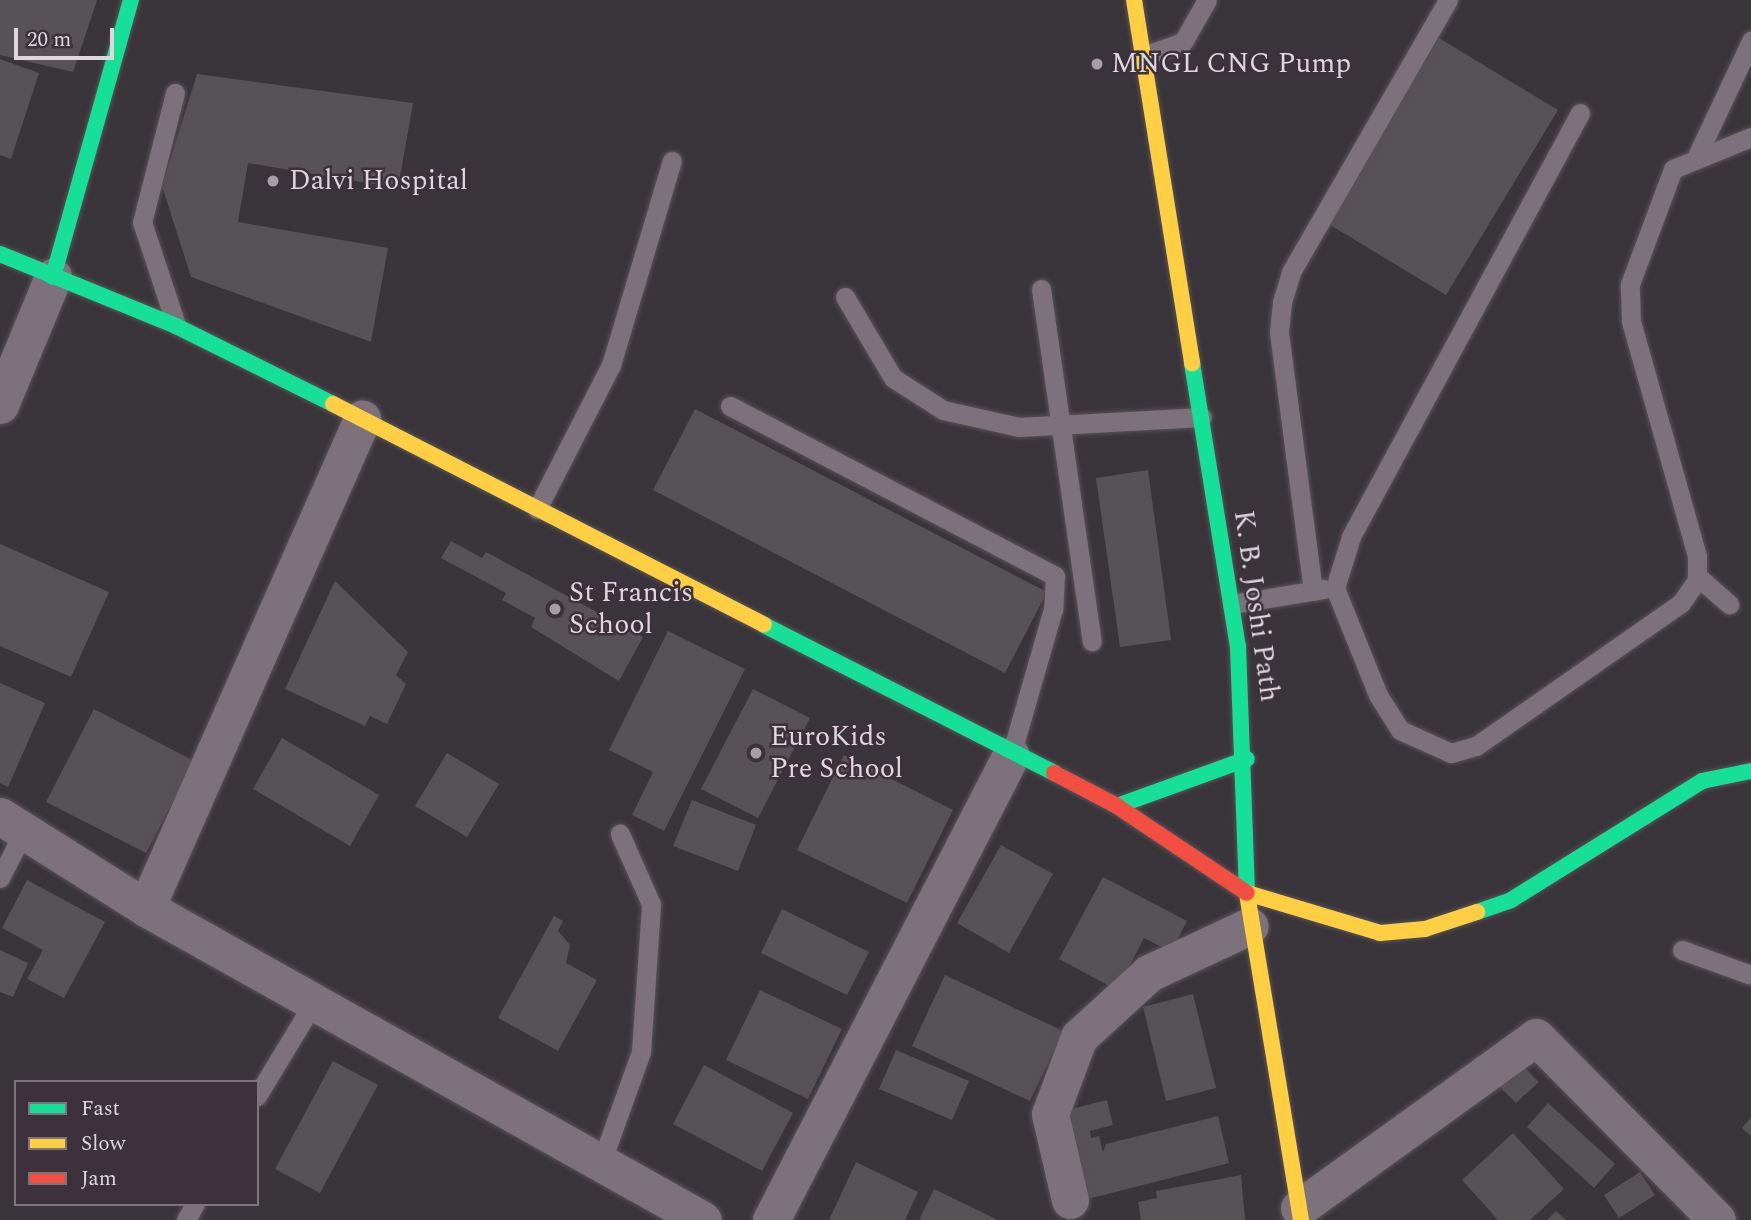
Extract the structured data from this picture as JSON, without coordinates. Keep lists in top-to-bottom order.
{
  "streets": {
    "main road": ["K. B. Joshi Path"]
  },
  "places": [
    "MNGL CNG Pump",
    "Dalvi Hospital",
    "St Francis School",
    "EuroKids Pre School"
  ],
  "legend": ["Fast", "Slow", "Jam"],
  "scale_bar": "20 m"
}
